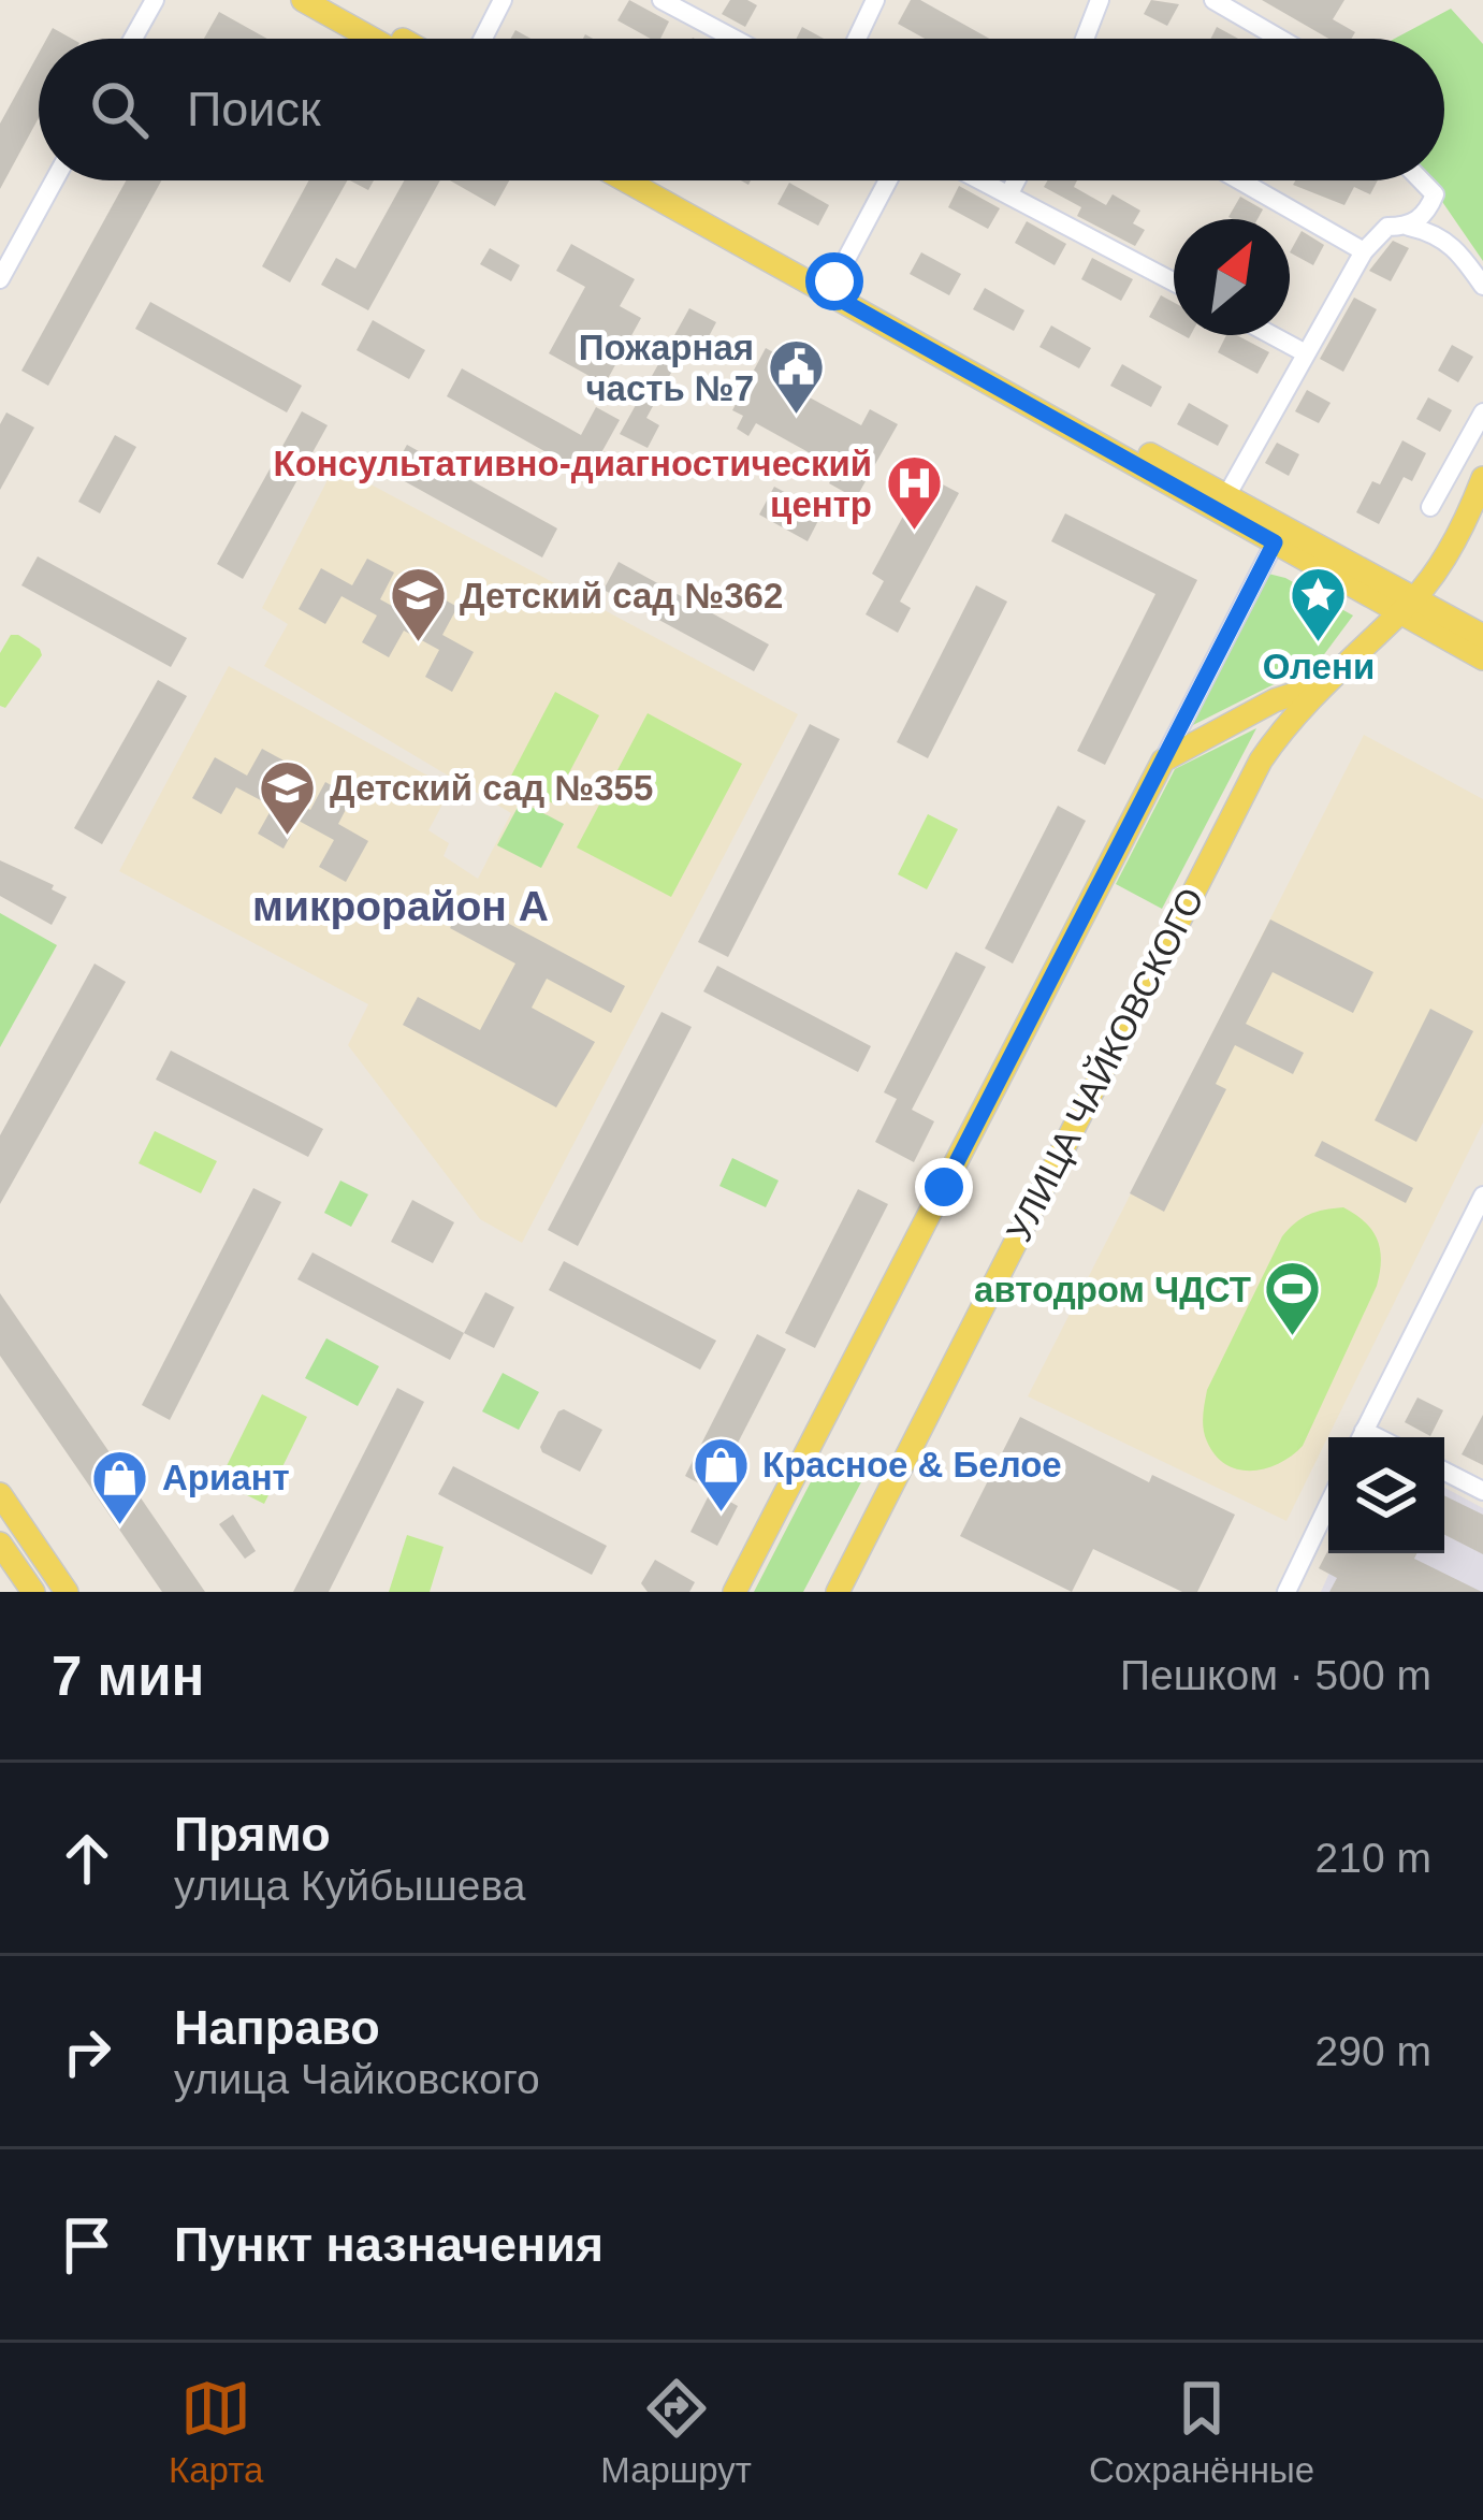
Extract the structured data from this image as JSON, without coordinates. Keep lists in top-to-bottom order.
{
  "streets": {
    "main road": ["УЛИЦА ЧАЙКОВСКОГО"]
  },
  "districts": ["микрорайон А"],
  "places": {
    "public building": ["Пожарная часть №7"],
    "hospital": ["Консультативно-диагностический центр"],
    "place": ["Олени"],
    "school or university": ["Детский сад №362", "Детский сад №355"],
    "sports": ["автодром ЧДСТ"],
    "shop": ["Красное & Белое", "Ариант"]
  },
  "north": "top right",
  "page": {
    "search": "Поиск",
    "heading": ["7 мин", "Пешком · 500 m"],
    "list": [
      ["Прямо", "улица Куйбышева", "210 m"],
      ["Направо", "улица Чайковского", "290 m"],
      "Пункт назначения"
    ],
    "nav": ["Карта", "Маршрут", "Сохранённые"]
  }
}
